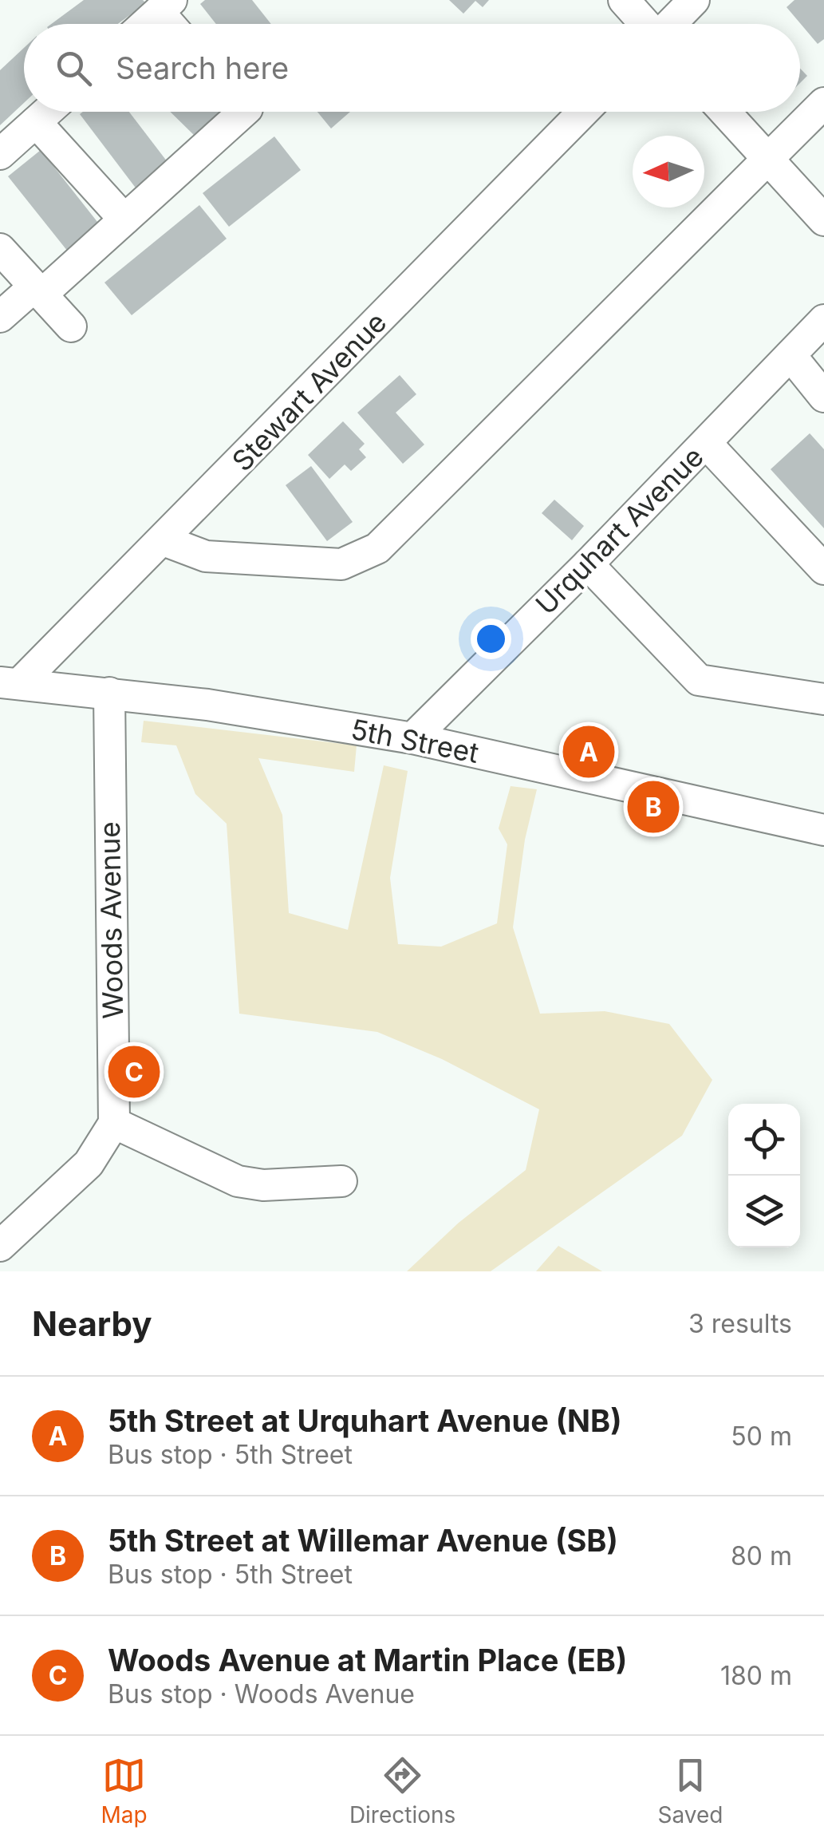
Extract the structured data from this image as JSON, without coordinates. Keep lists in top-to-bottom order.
{
  "streets": {
    "street": [
      "Stewart Avenue",
      "Urquhart Avenue",
      "5th Street",
      "Woods Avenue"
    ]
  },
  "crossings": [
    ["Stewart Avenue", "5th Street"],
    ["Urquhart Avenue", "5th Street"],
    ["5th Street", "Woods Avenue"]
  ],
  "north": "left",
  "page": {
    "search": "Search here",
    "pins": ["A", "B", "C"],
    "heading": ["Nearby", "3 results"],
    "list": [
      {
        "mark": "A",
        "name": "5th Street at Urquhart Avenue (NB)",
        "note": "Bus stop · 5th Street",
        "value": "50 m"
      },
      {
        "mark": "B",
        "name": "5th Street at Willemar Avenue (SB)",
        "note": "Bus stop · 5th Street",
        "value": "80 m"
      },
      {
        "mark": "C",
        "name": "Woods Avenue at Martin Place (EB)",
        "note": "Bus stop · Woods Avenue",
        "value": "180 m"
      }
    ],
    "nav": ["Map", "Directions", "Saved"]
  }
}
